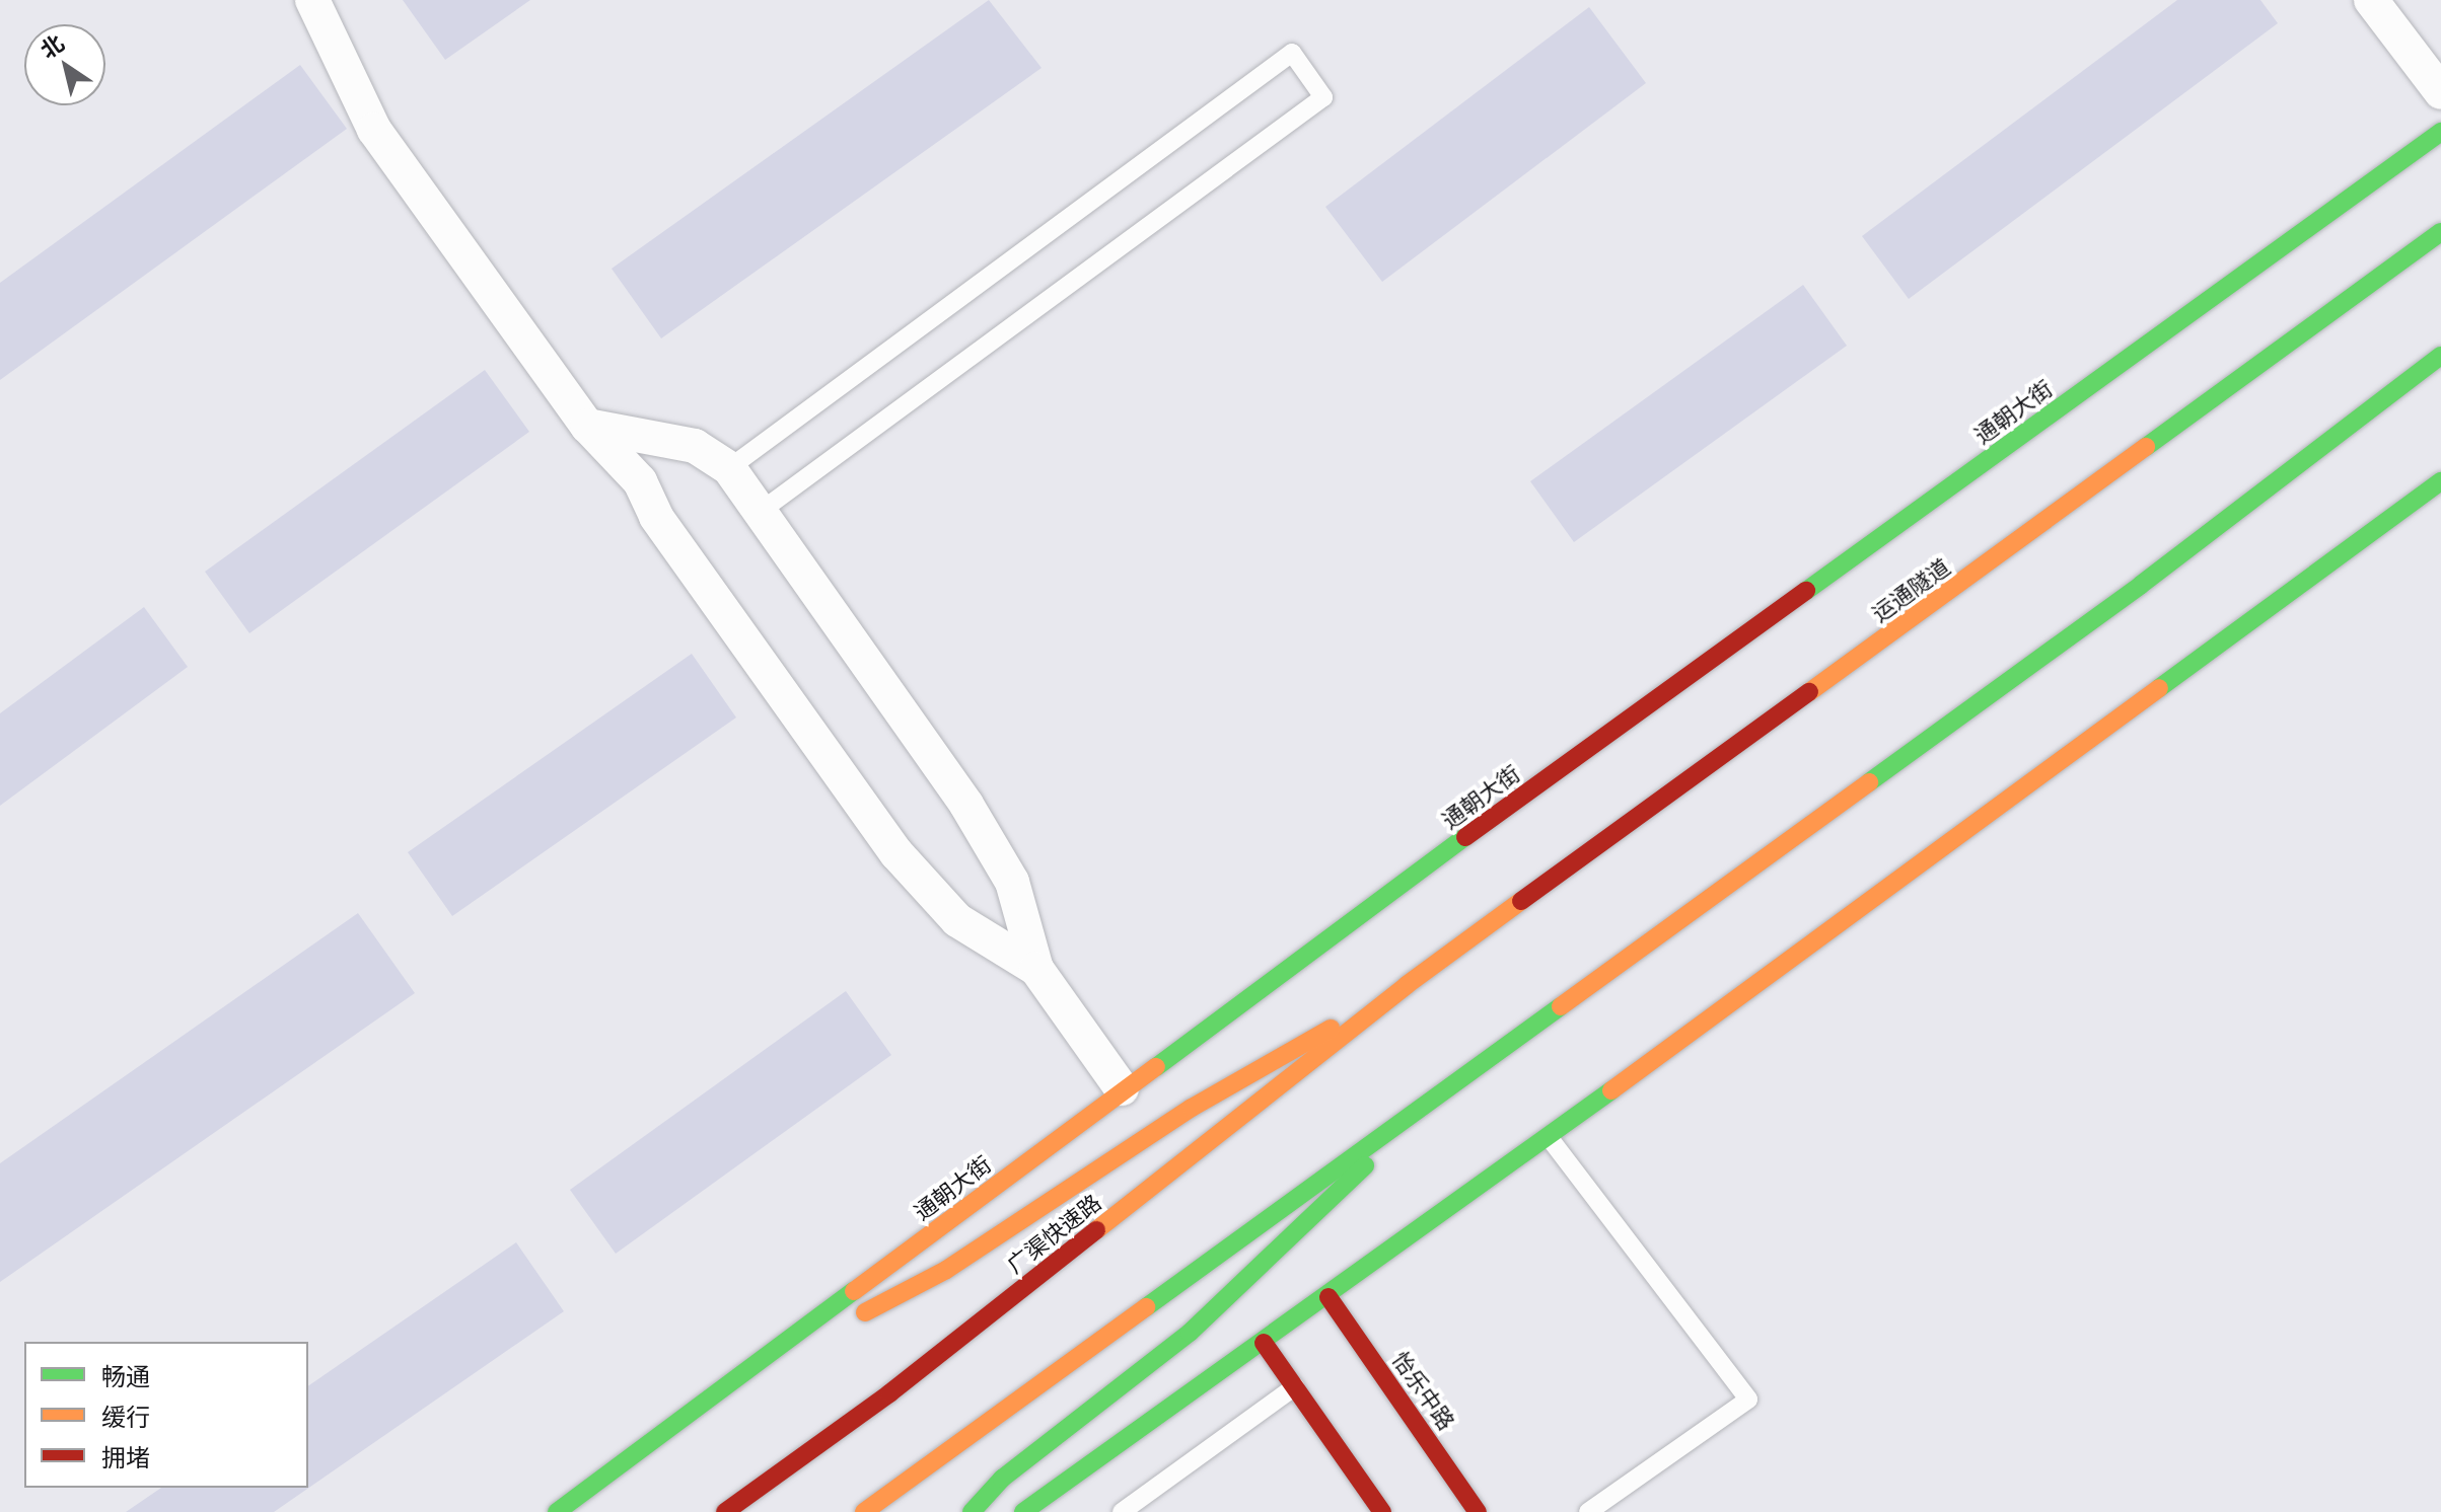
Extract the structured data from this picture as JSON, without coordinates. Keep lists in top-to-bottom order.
{
  "streets": {
    "main road": [
      "通朝大街",
      "运通隧道",
      "广渠快速路",
      "怡乐中路"
    ]
  },
  "crossings": [
    ["运通隧道", "广渠快速路"]
  ],
  "legend": ["畅通", "缓行", "拥堵"],
  "north": "top left"
}
